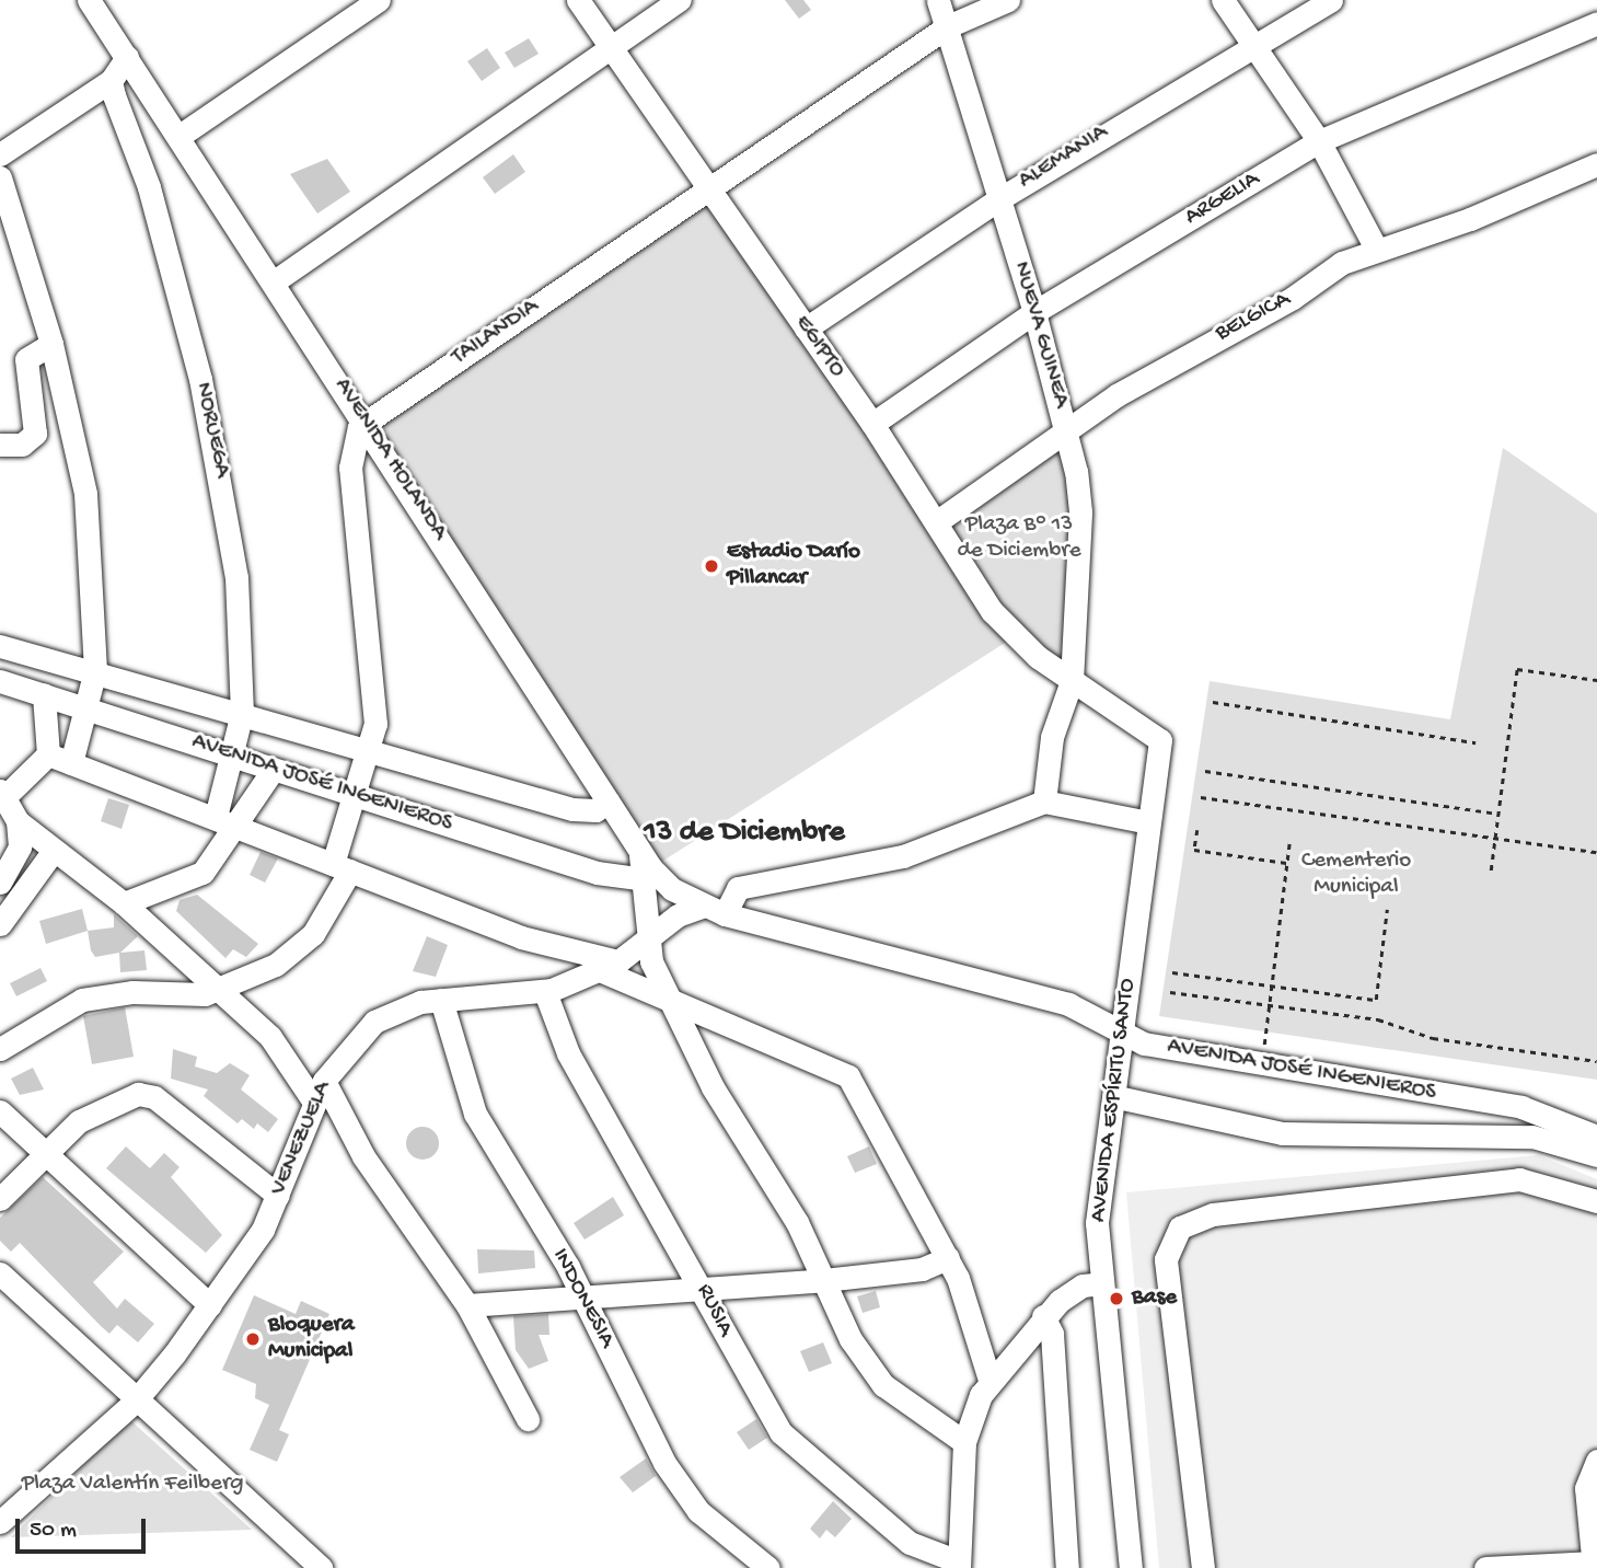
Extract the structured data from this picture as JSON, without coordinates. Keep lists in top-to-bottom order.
{
  "streets": {
    "street": [
      "ALEMANIA",
      "ARGELIA",
      "BELGICA",
      "TAILANDIA",
      "NUEVA GUINEA",
      "EGIPTO",
      "NORUEGA",
      "AVENIDA HOLANDA",
      "AVENIDA JOSÉ INGENIEROS",
      "AVENIDA ESPÍRITU SANTO",
      "VENEZUELA",
      "INDONESIA",
      "RUSIA"
    ]
  },
  "crossings": [
    ["ALEMANIA", "NUEVA GUINEA"],
    ["ALEMANIA", "EGIPTO"],
    ["ARGELIA", "NUEVA GUINEA"],
    ["ARGELIA", "EGIPTO"],
    ["BELGICA", "NUEVA GUINEA"],
    ["BELGICA", "EGIPTO"],
    ["TAILANDIA", "NUEVA GUINEA"],
    ["TAILANDIA", "EGIPTO"],
    ["TAILANDIA", "AVENIDA HOLANDA"],
    ["NUEVA GUINEA", "EGIPTO"],
    ["NUEVA GUINEA", "AVENIDA ESPÍRITU SANTO"],
    ["EGIPTO", "AVENIDA ESPÍRITU SANTO"],
    ["NORUEGA", "AVENIDA JOSÉ INGENIEROS"],
    ["AVENIDA HOLANDA", "AVENIDA JOSÉ INGENIEROS"],
    ["AVENIDA HOLANDA", "VENEZUELA"],
    ["AVENIDA JOSÉ INGENIEROS", "AVENIDA ESPÍRITU SANTO"],
    ["AVENIDA JOSÉ INGENIEROS", "VENEZUELA"],
    ["VENEZUELA", "INDONESIA"],
    ["VENEZUELA", "RUSIA"]
  ],
  "districts": ["13 de Diciembre"],
  "parks": ["Plaza B° 13 de Diciembre", "Cementerio Municipal", "Plaza Valentín Feilberg"],
  "places": ["Estadio Darío Pillancar", "Base", "Bloquera Municipal"],
  "scale_bar": "50 m"
}
